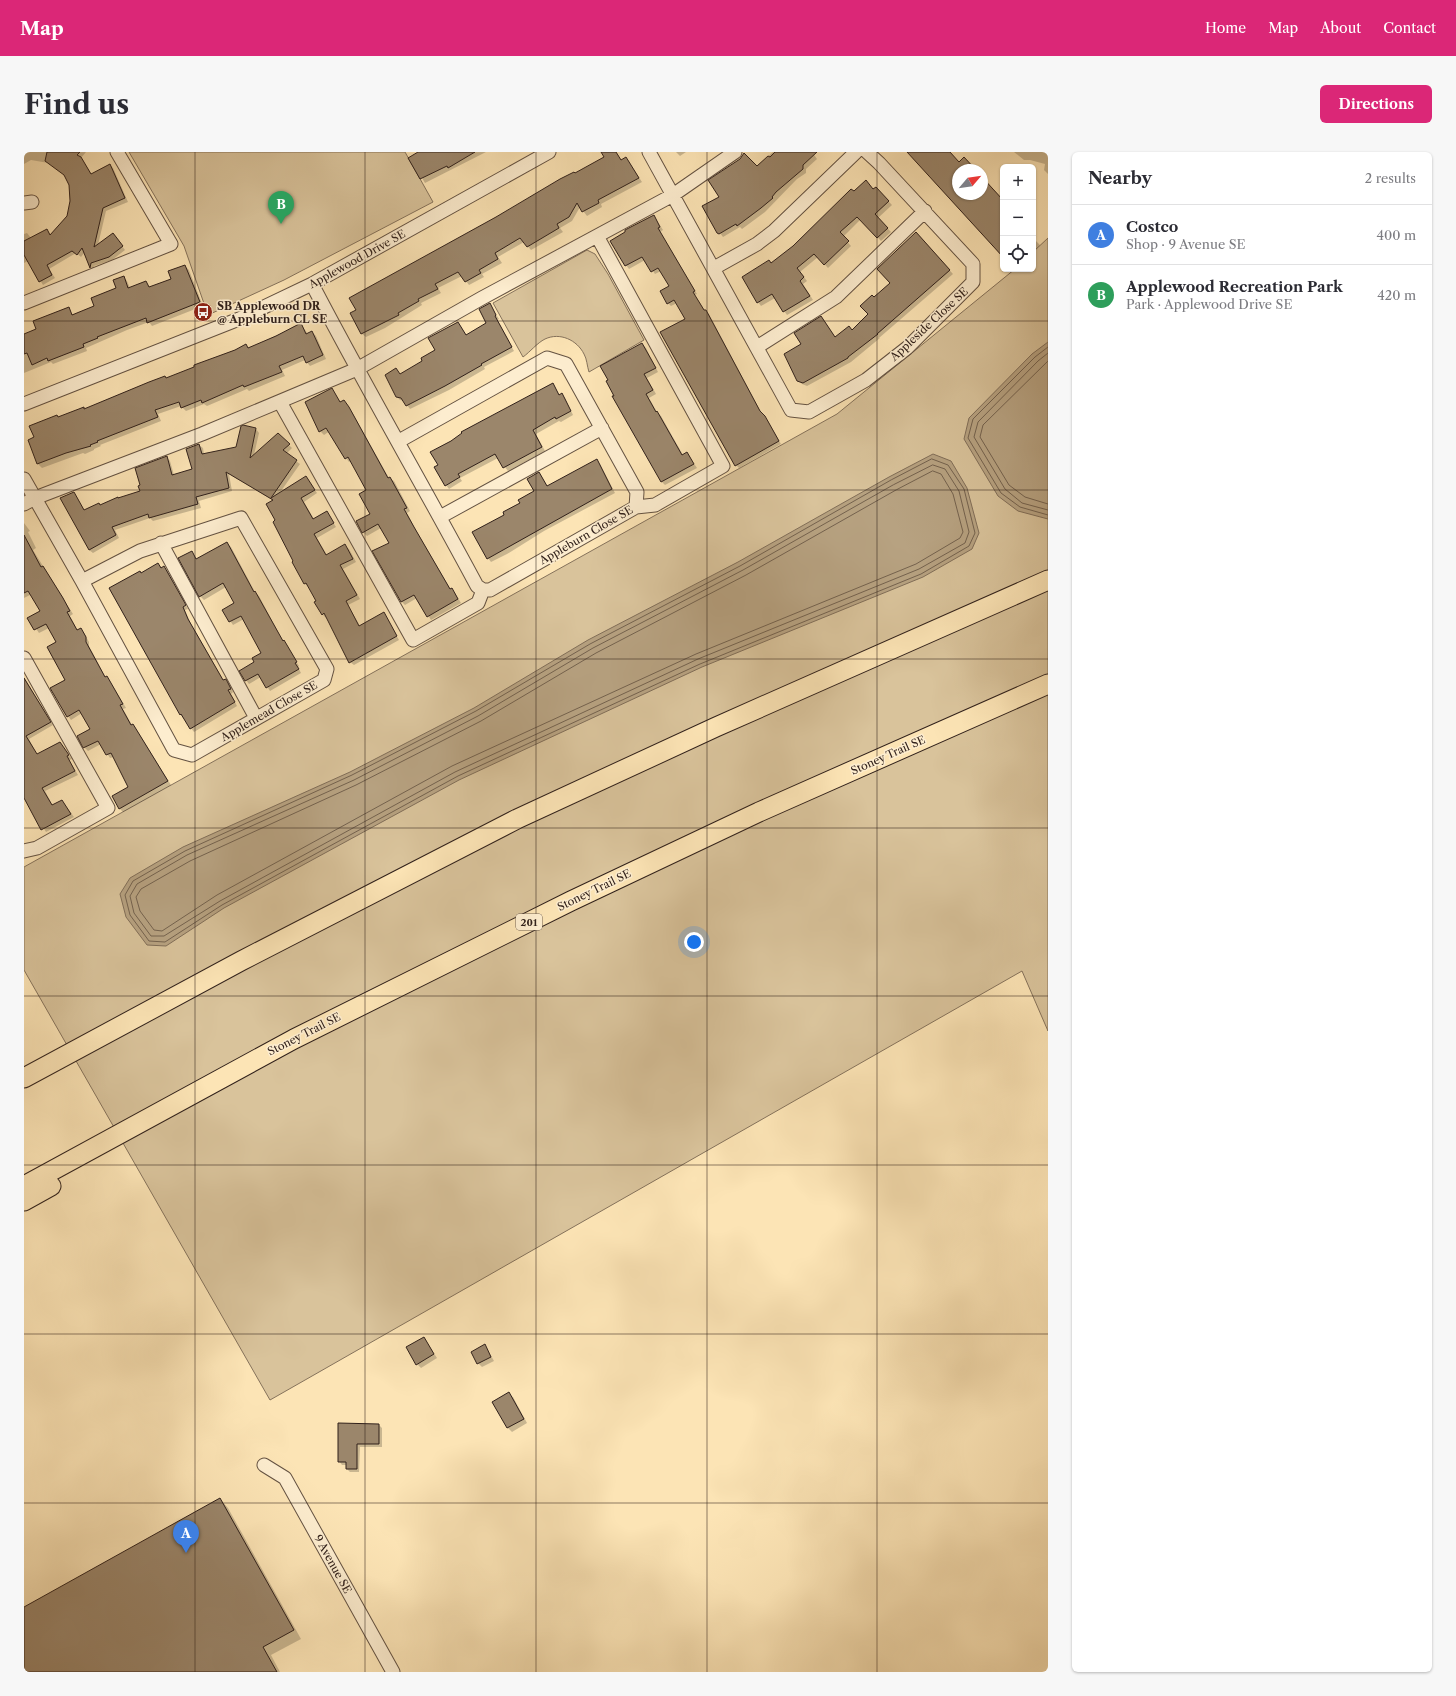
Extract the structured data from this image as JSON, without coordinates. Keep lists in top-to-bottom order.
{
  "streets": {
    "highway": ["Stoney Trail SE", "201"],
    "street": [
      "Applewood Drive SE",
      "Appleside Close SE",
      "Appleburn Close SE",
      "Applemead Close SE",
      "9 Avenue SE"
    ]
  },
  "places": {
    "bus stop": ["SB Applewood DR @ Appleburn CL SE"]
  },
  "north": "top right",
  "page": {
    "header": "Map",
    "nav": [
      "Home",
      "Map",
      "About",
      "Contact"
    ],
    "buttons": "Directions",
    "title": "Find us",
    "heading": ["Nearby", "2 results"],
    "map_buttons": ["+", "−"],
    "pins": ["B", "A"],
    "list": [
      {
        "mark": "A",
        "name": "Costco",
        "note": "Shop · 9 Avenue SE",
        "value": "400 m"
      },
      {
        "mark": "B",
        "name": "Applewood Recreation Park",
        "note": "Park · Applewood Drive SE",
        "value": "420 m"
      }
    ]
  }
}
